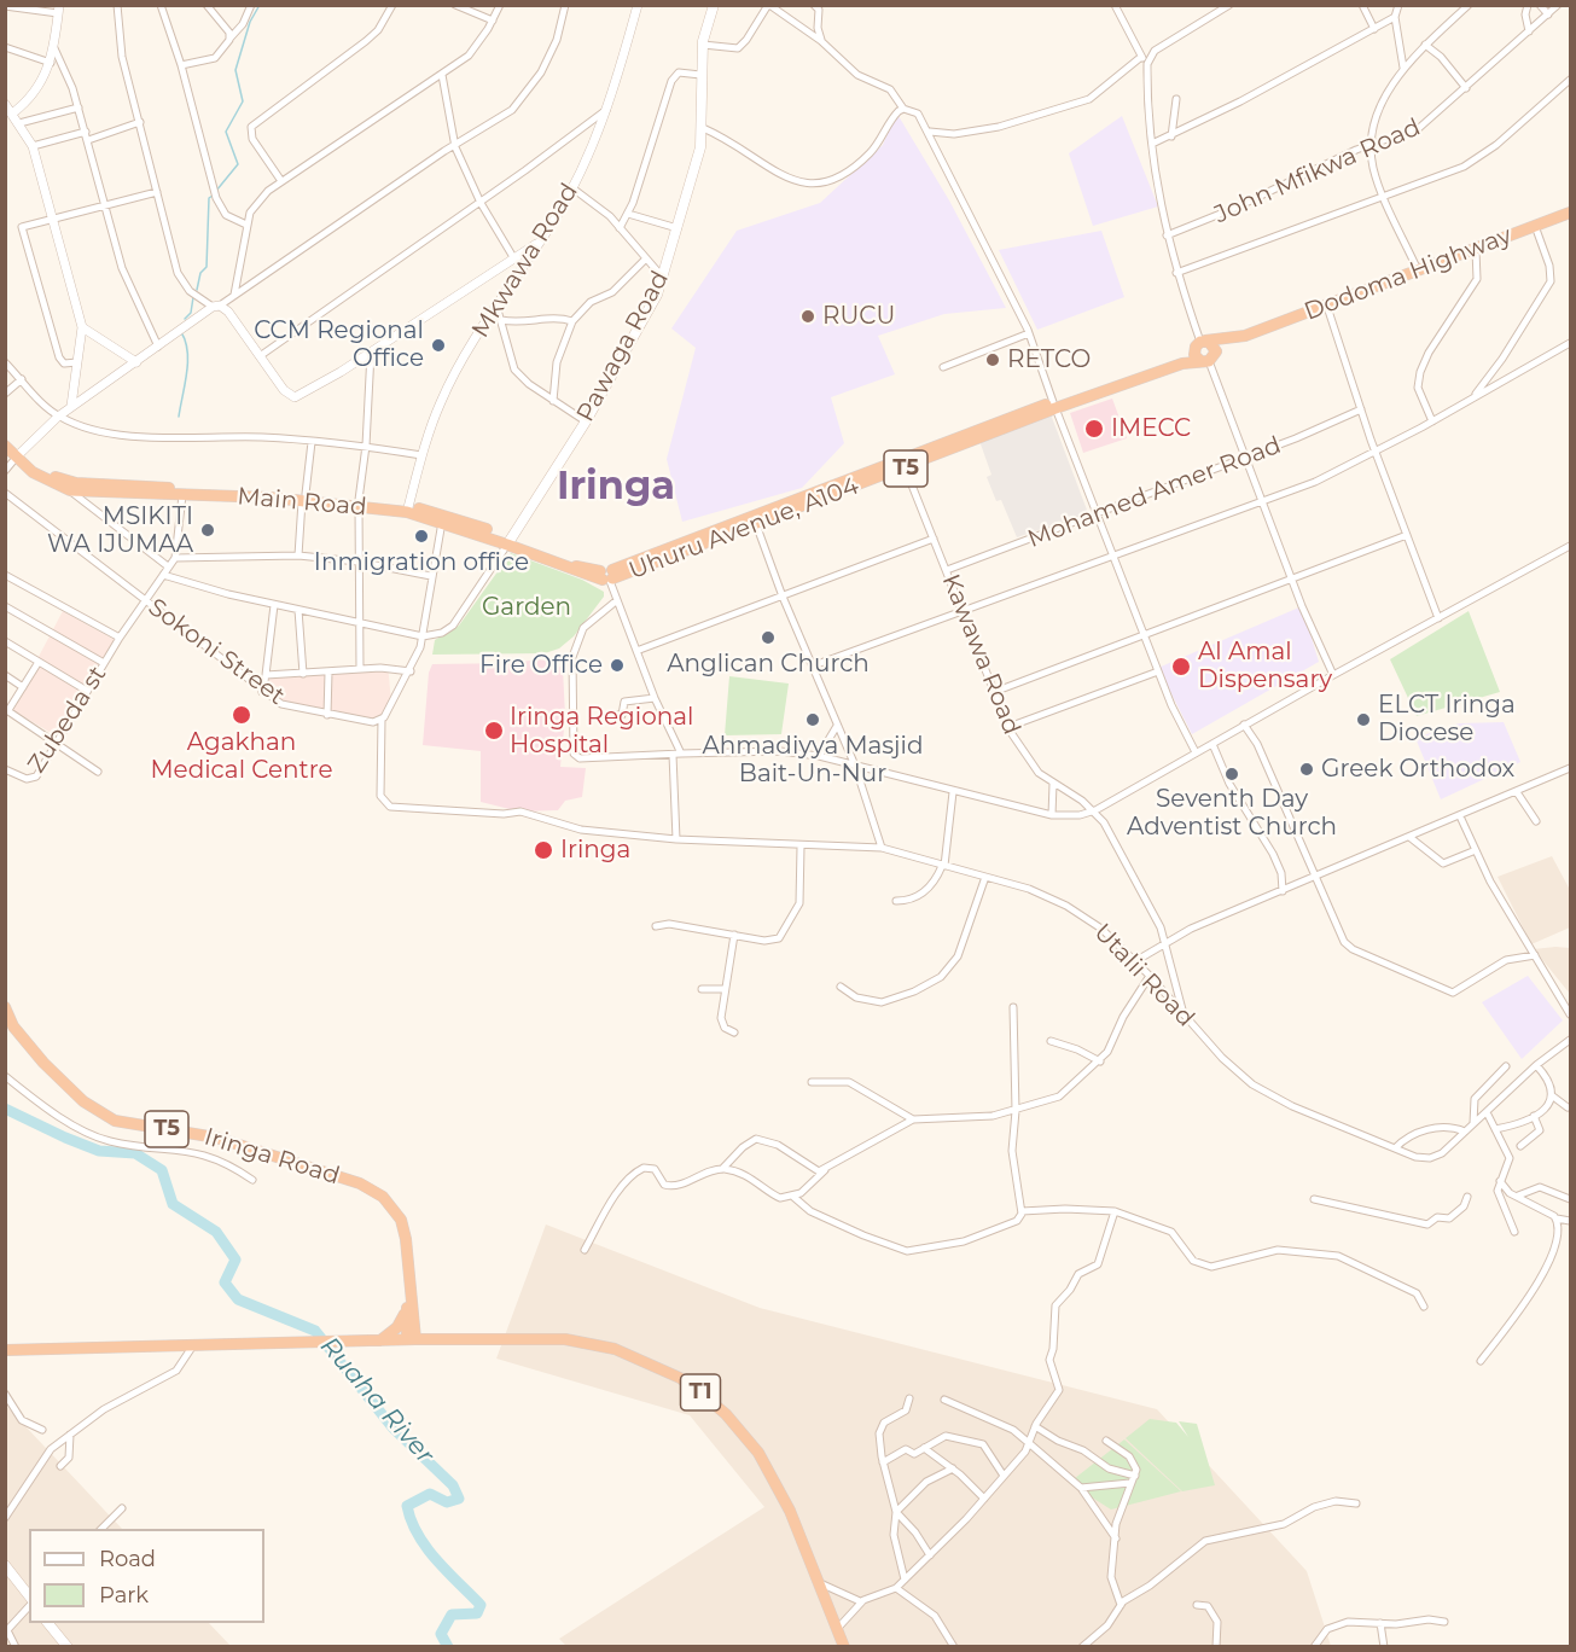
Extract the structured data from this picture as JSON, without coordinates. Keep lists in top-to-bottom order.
{
  "streets": {
    "highway": [
      "Dodoma Highway",
      "T5",
      "Main Road",
      "Uhuru Avenue, A104",
      "Iringa Road",
      "T1"
    ],
    "main road": ["Pawaga Road"],
    "street": [
      "John Mfikwa Road",
      "Mkwawa Road",
      "Mohamed Amer Road",
      "Sokoni Street",
      "Kawawa Road",
      "Zubeda st",
      "Utalii Road"
    ]
  },
  "crossings": [
    ["Mkwawa Road", "Main Road"],
    ["Dodoma Highway", "T5"],
    ["Pawaga Road", "Main Road"],
    ["T5", "Uhuru Avenue, A104"],
    ["T5", "Iringa Road"],
    ["T5", "T1"],
    ["Mohamed Amer Road", "Kawawa Road"],
    ["Main Road", "Uhuru Avenue, A104"],
    ["Uhuru Avenue, A104", "Kawawa Road"],
    ["Sokoni Street", "Zubeda st"],
    ["Sokoni Street", "Utalii Road"],
    ["Kawawa Road", "Utalii Road"]
  ],
  "districts": ["Iringa"],
  "water": ["Ruaha River"],
  "parks": ["Garden"],
  "places": [
    "RUCU",
    "CCM Regional Office",
    "RETCO",
    "IMECC",
    "MSIKITI WA IJUMAA",
    "Inmigration office",
    "Anglican Church",
    "Fire Office",
    "Al Amal Dispensary",
    "Agakhan Medical Centre",
    "Ahmadiyya Masjid Bait-Un-Nur",
    "ELCT Iringa Diocese",
    "Iringa Regional Hospital",
    "Greek Orthodox",
    "Seventh Day Adventist Church",
    "Iringa"
  ],
  "legend": ["Road", "Park"]
}
